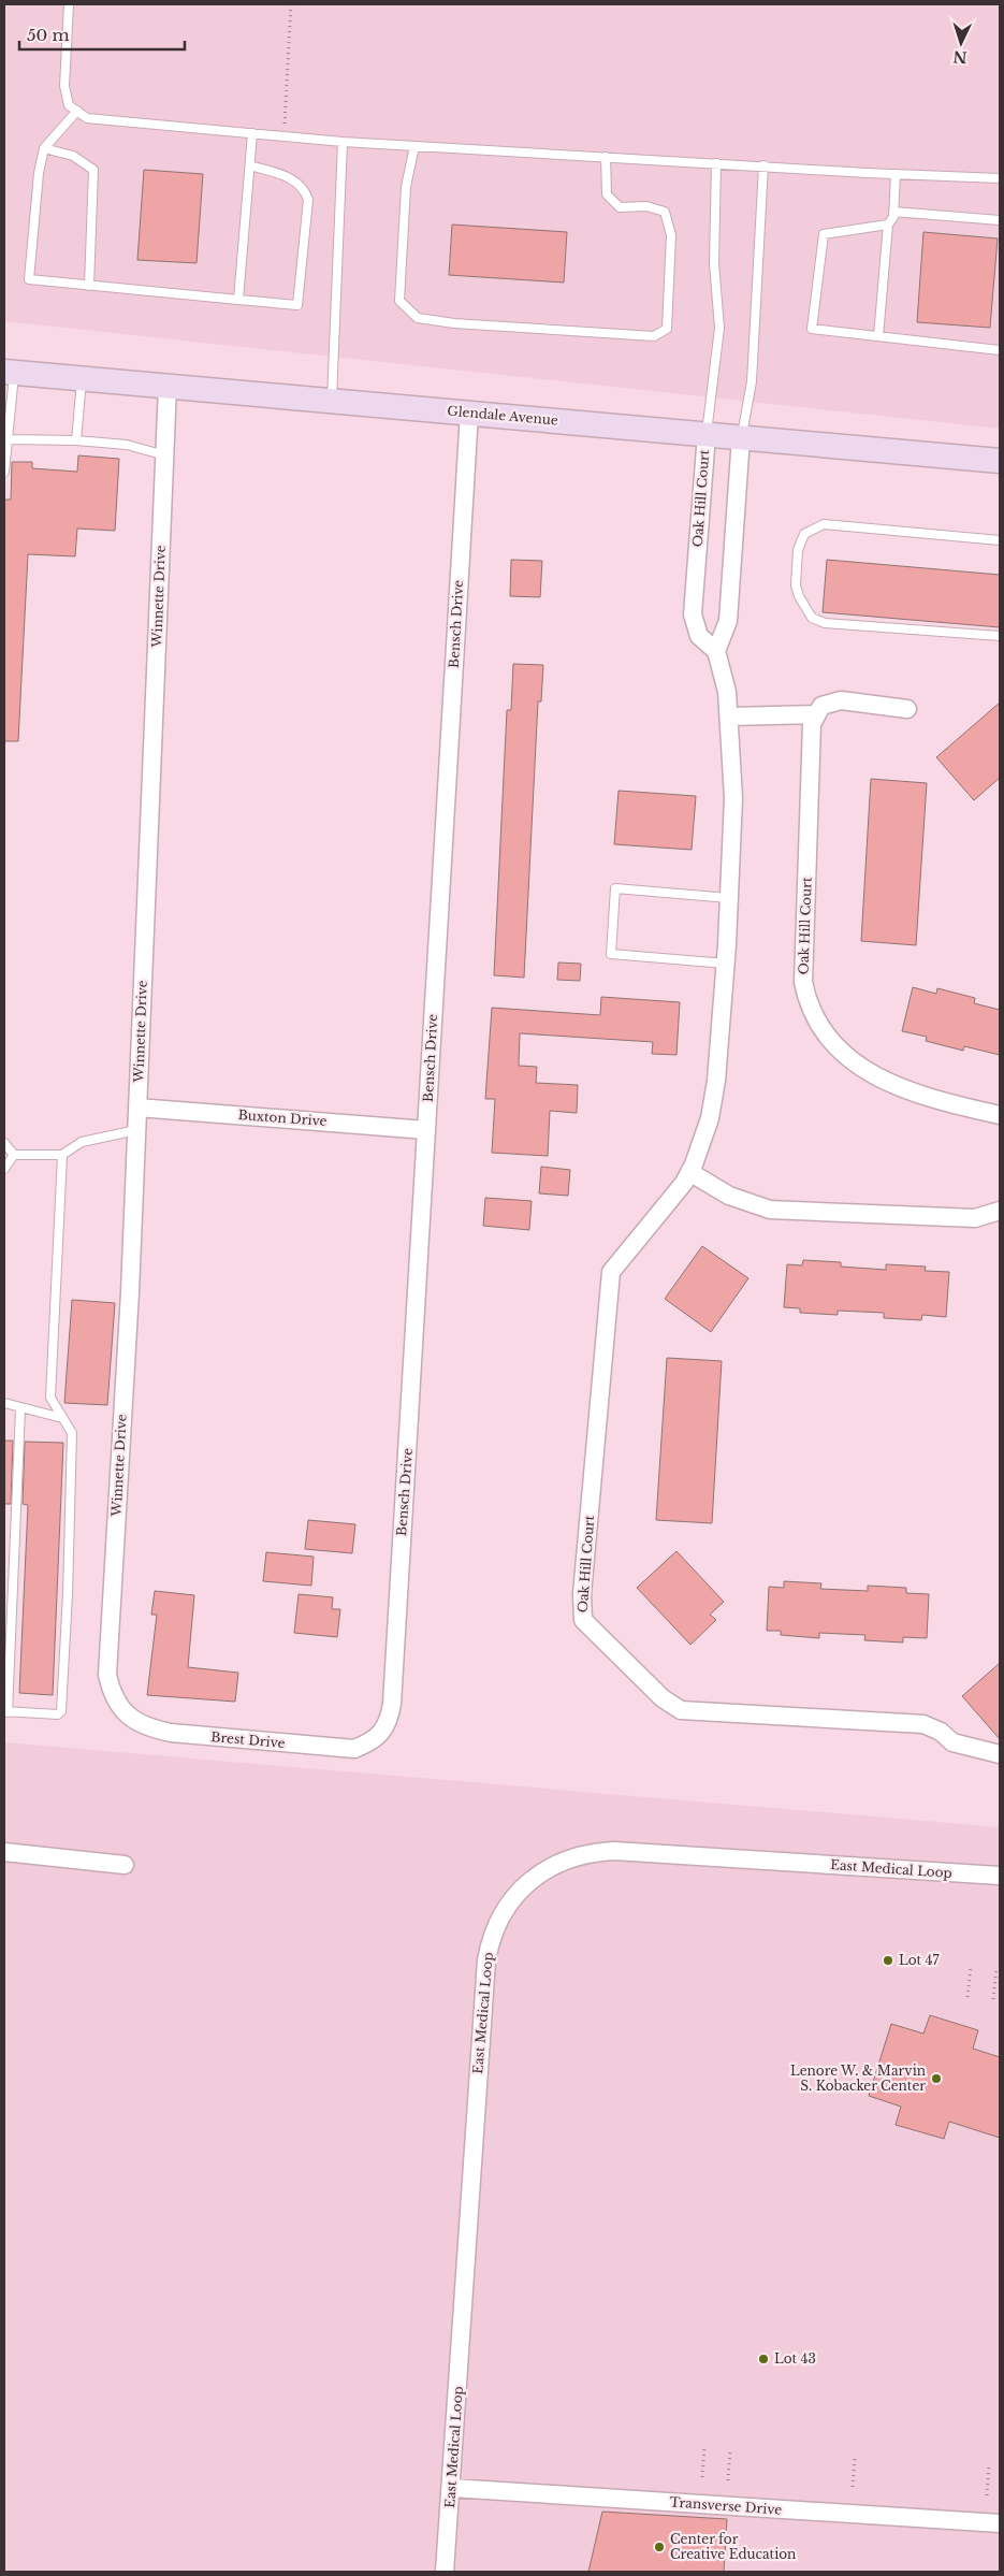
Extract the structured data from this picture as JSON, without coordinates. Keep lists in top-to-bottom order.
{
  "streets": {
    "main road": ["Glendale Avenue"],
    "street": [
      "Oak Hill Court",
      "Winnette Drive",
      "Bensch Drive",
      "Buxton Drive",
      "Brest Drive",
      "East Medical Loop",
      "Transverse Drive"
    ]
  },
  "crossings": [
    ["Glendale Avenue", "Oak Hill Court"],
    ["Glendale Avenue", "Winnette Drive"],
    ["Glendale Avenue", "Bensch Drive"],
    ["Winnette Drive", "Buxton Drive"],
    ["Winnette Drive", "Brest Drive"],
    ["Bensch Drive", "Buxton Drive"],
    ["Bensch Drive", "Brest Drive"],
    ["East Medical Loop", "Transverse Drive"]
  ],
  "places": [
    "Lot 47",
    "Lenore W. & Marvin S. Kobacker Center",
    "Lot 43",
    "Center for Creative Education"
  ],
  "scale_bar": "50 m",
  "north": "bottom"
}
